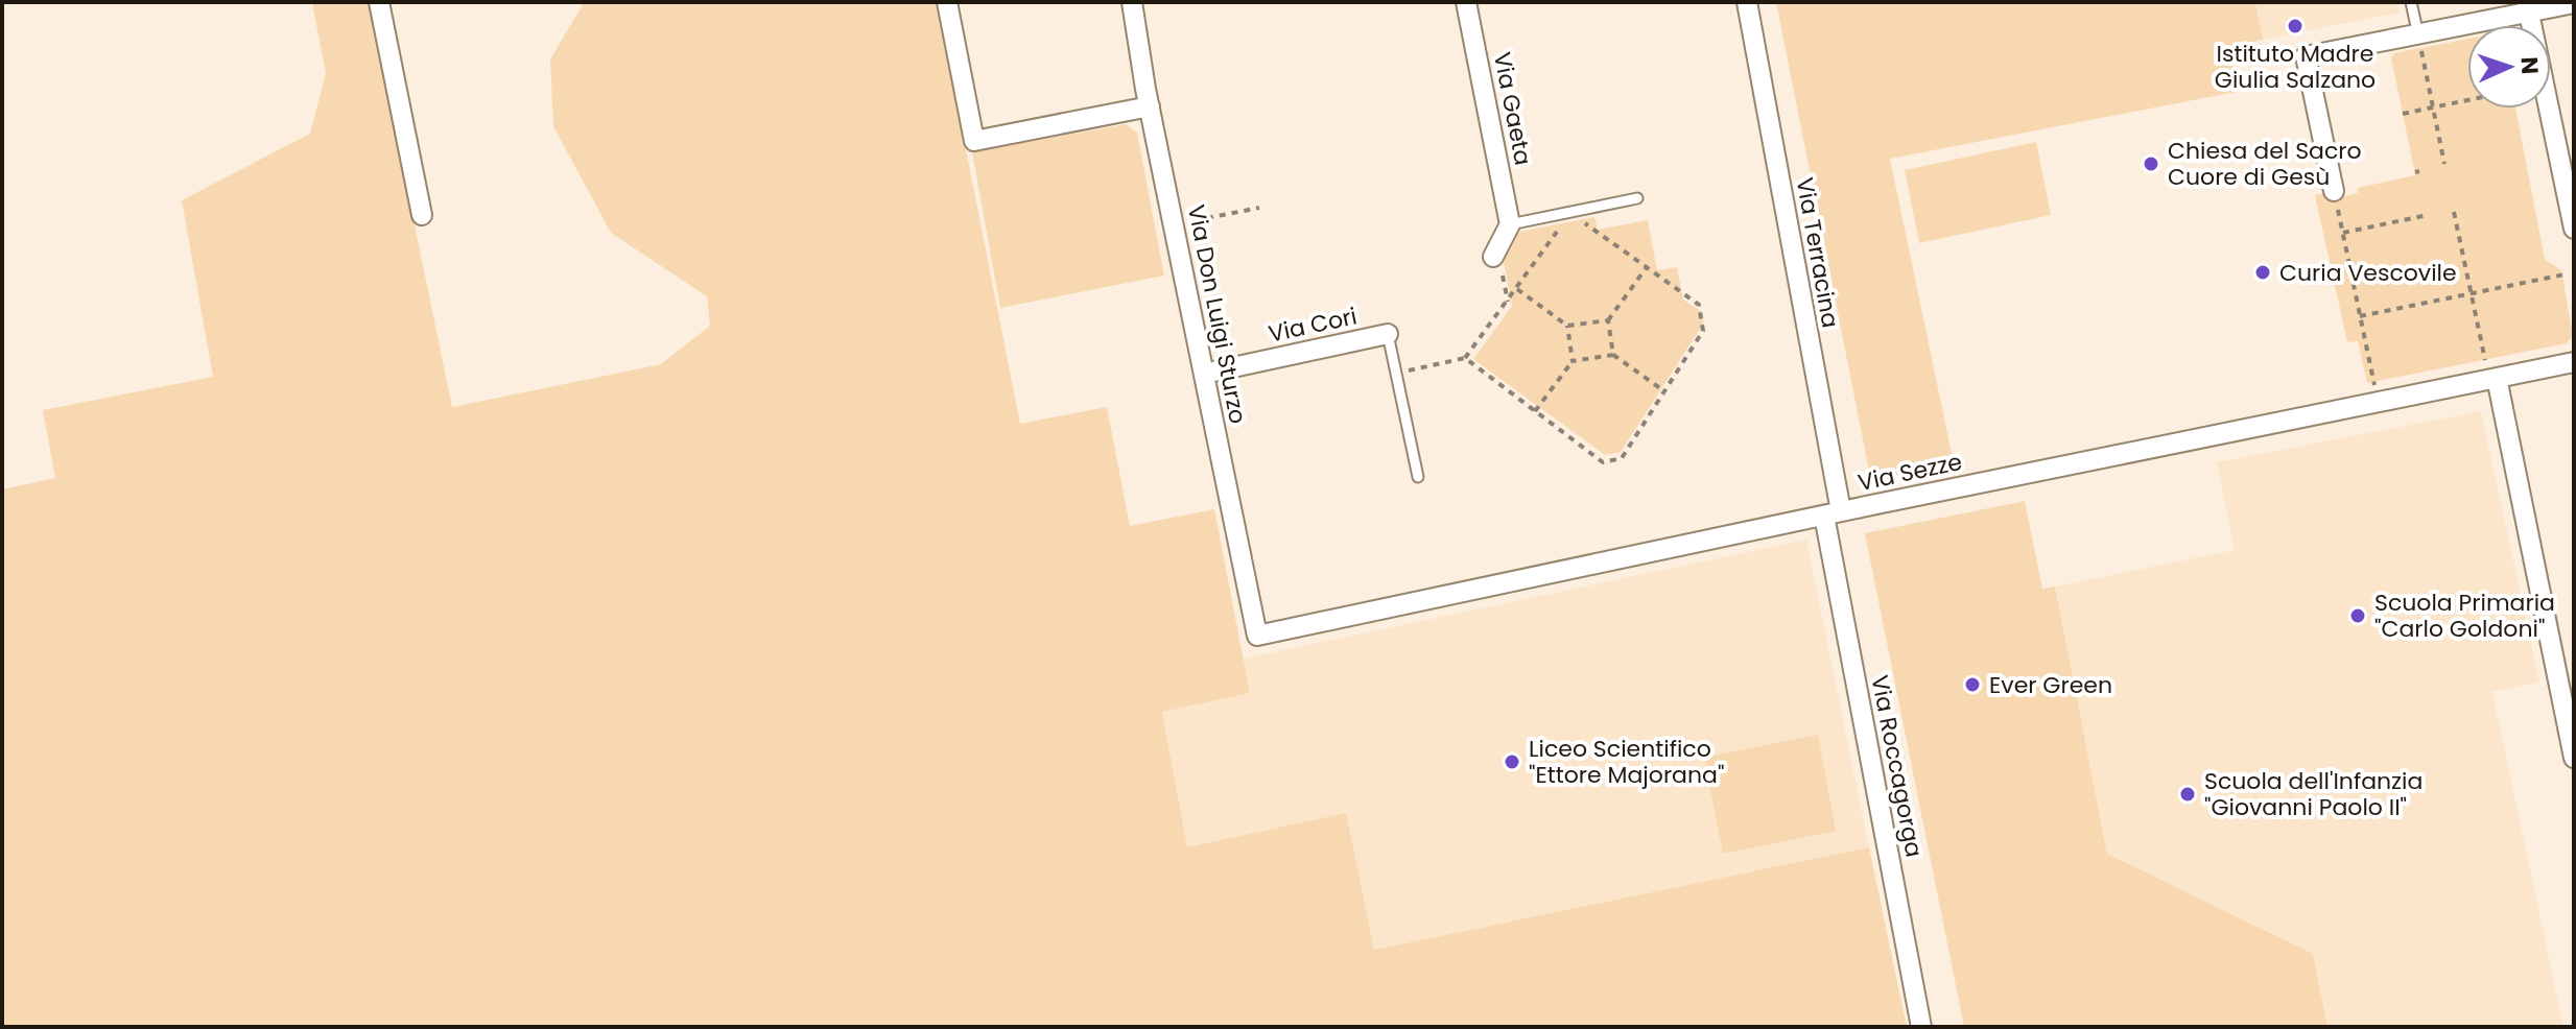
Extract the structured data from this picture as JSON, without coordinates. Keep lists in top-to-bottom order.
{
  "streets": {
    "street": [
      "Via Gaeta",
      "Via Terracina",
      "Via Don Luigi Sturzo",
      "Via Cori",
      "Via Sezze",
      "Via Roccagorga"
    ]
  },
  "crossings": [
    ["Via Terracina", "Via Sezze"],
    ["Via Terracina", "Via Roccagorga"],
    ["Via Don Luigi Sturzo", "Via Cori"],
    ["Via Don Luigi Sturzo", "Via Sezze"],
    ["Via Sezze", "Via Roccagorga"]
  ],
  "places": [
    "Istituto Madre Giulia Salzano",
    "Chiesa del Sacro Cuore di Gesù",
    "Curia Vescovile",
    "Scuola Primaria \"Carlo Goldoni\"",
    "Ever Green",
    "Liceo Scientifico \"Ettore Majorana\"",
    "Scuola dell'Infanzia \"Giovanni Paolo II\""
  ],
  "north": "right"
}
